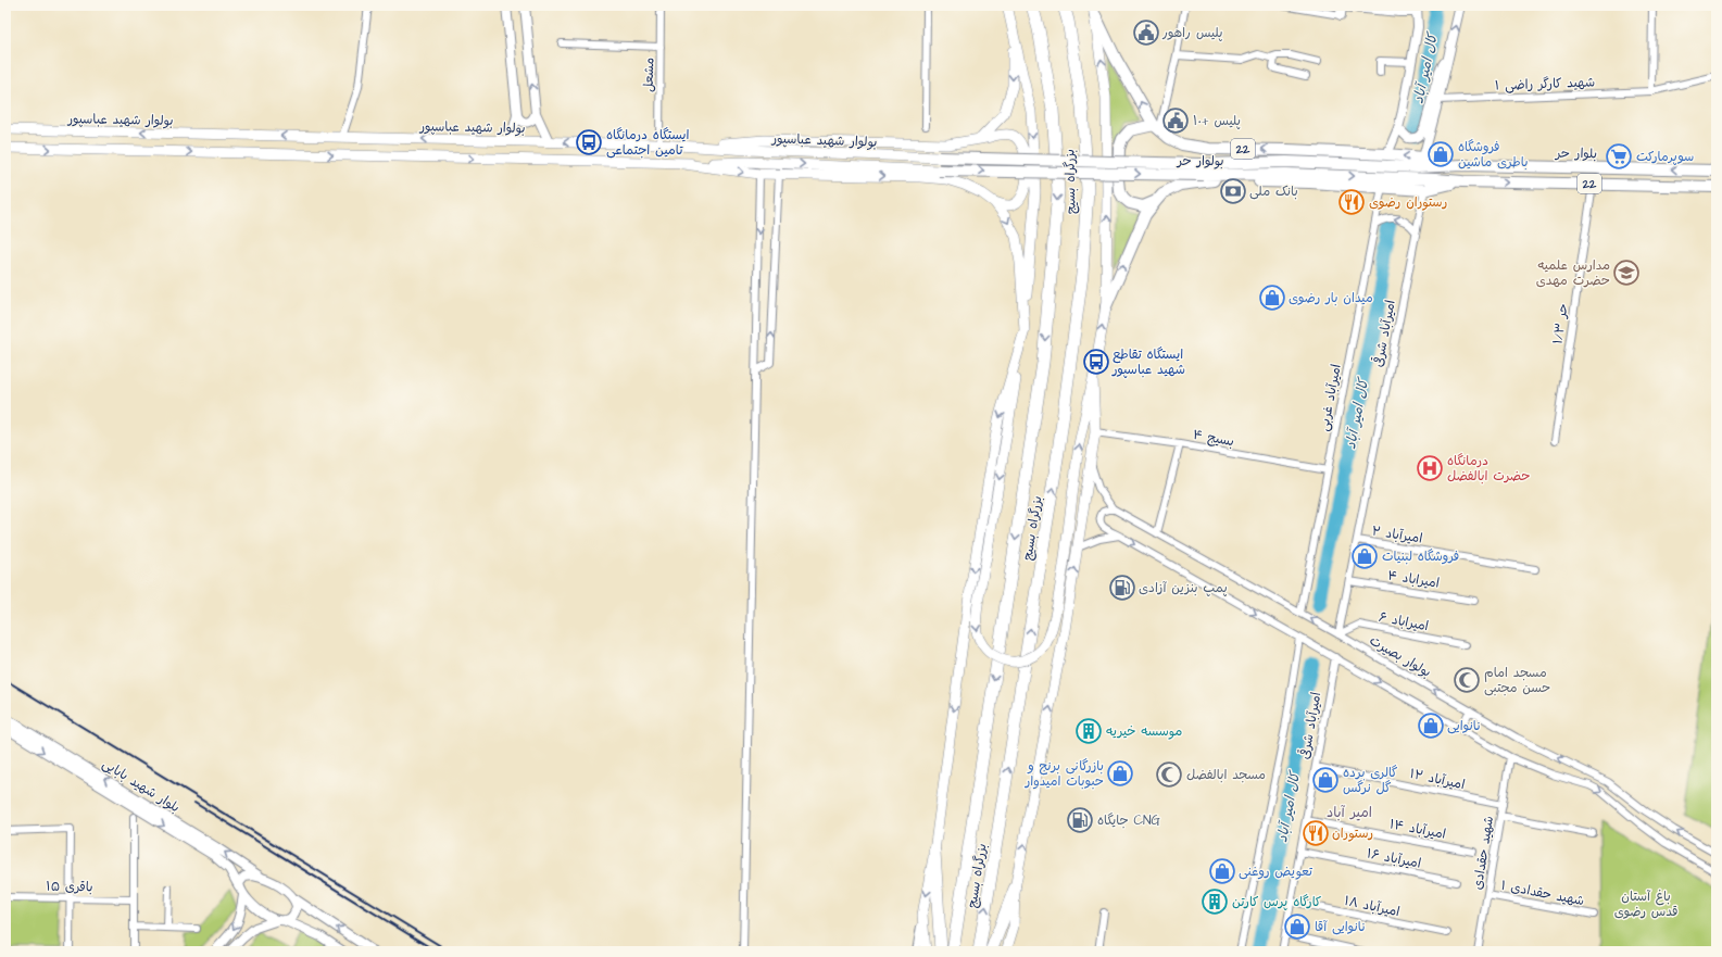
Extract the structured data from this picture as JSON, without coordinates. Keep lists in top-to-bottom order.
{
  "streets": {
    "highway": ["بزرگراه بسیج"],
    "main road": [
      "بولوار شهید عباسپور",
      "22",
      "بلوار حر",
      "بولوار حر"
    ],
    "street": [
      "مشعل",
      "شهید کارگر راضی ۱",
      "حر ۱/۳",
      "امیرآباد شرقی",
      "امیرآباد غربی",
      "بسیج ۴",
      "امیرآباد ۲",
      "امیراباد ۴",
      "امیراباد ۶",
      "بولوار بصیرت",
      "امیرآباد ۱۲",
      "بلوار شهید بابایی",
      "امیرآباد ۱۴",
      "شهید حقدادی",
      "امیرآباد ۱۶",
      "باقری ۱۵",
      "شهید حقدادی ۱",
      "امیرآباد ۱۸"
    ]
  },
  "crossings": [
    ["مشعل", "بولوار شهید عباسپور"],
    ["بولوار شهید عباسپور", "بولوار حر"],
    ["22", "بلوار حر"],
    ["22", "بولوار حر"],
    ["22", "حر ۱/۳"],
    ["22", "امیرآباد شرقی"],
    ["22", "امیرآباد غربی"],
    ["بلوار حر", "بولوار حر"],
    ["امیرآباد شرقی", "امیرآباد ۲"],
    ["امیرآباد شرقی", "امیراباد ۴"],
    ["امیرآباد شرقی", "امیراباد ۶"],
    ["امیرآباد شرقی", "بولوار بصیرت"],
    ["امیرآباد شرقی", "امیرآباد ۱۲"],
    ["امیرآباد شرقی", "امیرآباد ۱۴"],
    ["امیرآباد شرقی", "امیرآباد ۱۶"],
    ["امیرآباد شرقی", "امیرآباد ۱۸"],
    ["امیرآباد غربی", "بسیج ۴"],
    ["امیرآباد غربی", "بولوار بصیرت"],
    ["امیراباد ۶", "بولوار بصیرت"],
    ["امیرآباد ۱۲", "شهید حقدادی"],
    ["شهید حقدادی", "شهید حقدادی ۱"]
  ],
  "districts": ["امیر آباد"],
  "water": ["کال امیر آباد"],
  "parks": ["باغ آستان قدس رضوی"],
  "places": {
    "public building": ["پلیس راهور", "پلیس +۱۰"],
    "bus stop": ["ایستگاه درمانگاه تامین اجتماعی", "ایستگاه تقاطع شهید عباسپور"],
    "shop": [
      "فروشگاه باطری ماشین",
      "میدان بار رضوی",
      "فروشگاه لبنیات",
      "نانوایی",
      "بازرگانی برنج و حبوبات امیدوار",
      "گالری پرده گل نرگس",
      "تعویض روغنی",
      "نانوایی آقا"
    ],
    "supermarket": ["سوپرمارکت"],
    "bank": ["بانک ملی"],
    "restaurant": ["رستوران رضوی", "رستوران"],
    "school or university": ["مدارس علمیه حضرت مهدی"],
    "hospital": ["درمانگاه حضرت ابالفضل"],
    "fuel station": ["پمپ بنزین آزادی", "جایگاه CNG"],
    "mosque": ["مسجد امام حسن مجتبی", "مسجد ابالفضل"],
    "building": ["موسسه خیریه", "کارگاه پرس کارتن"]
  }
}
